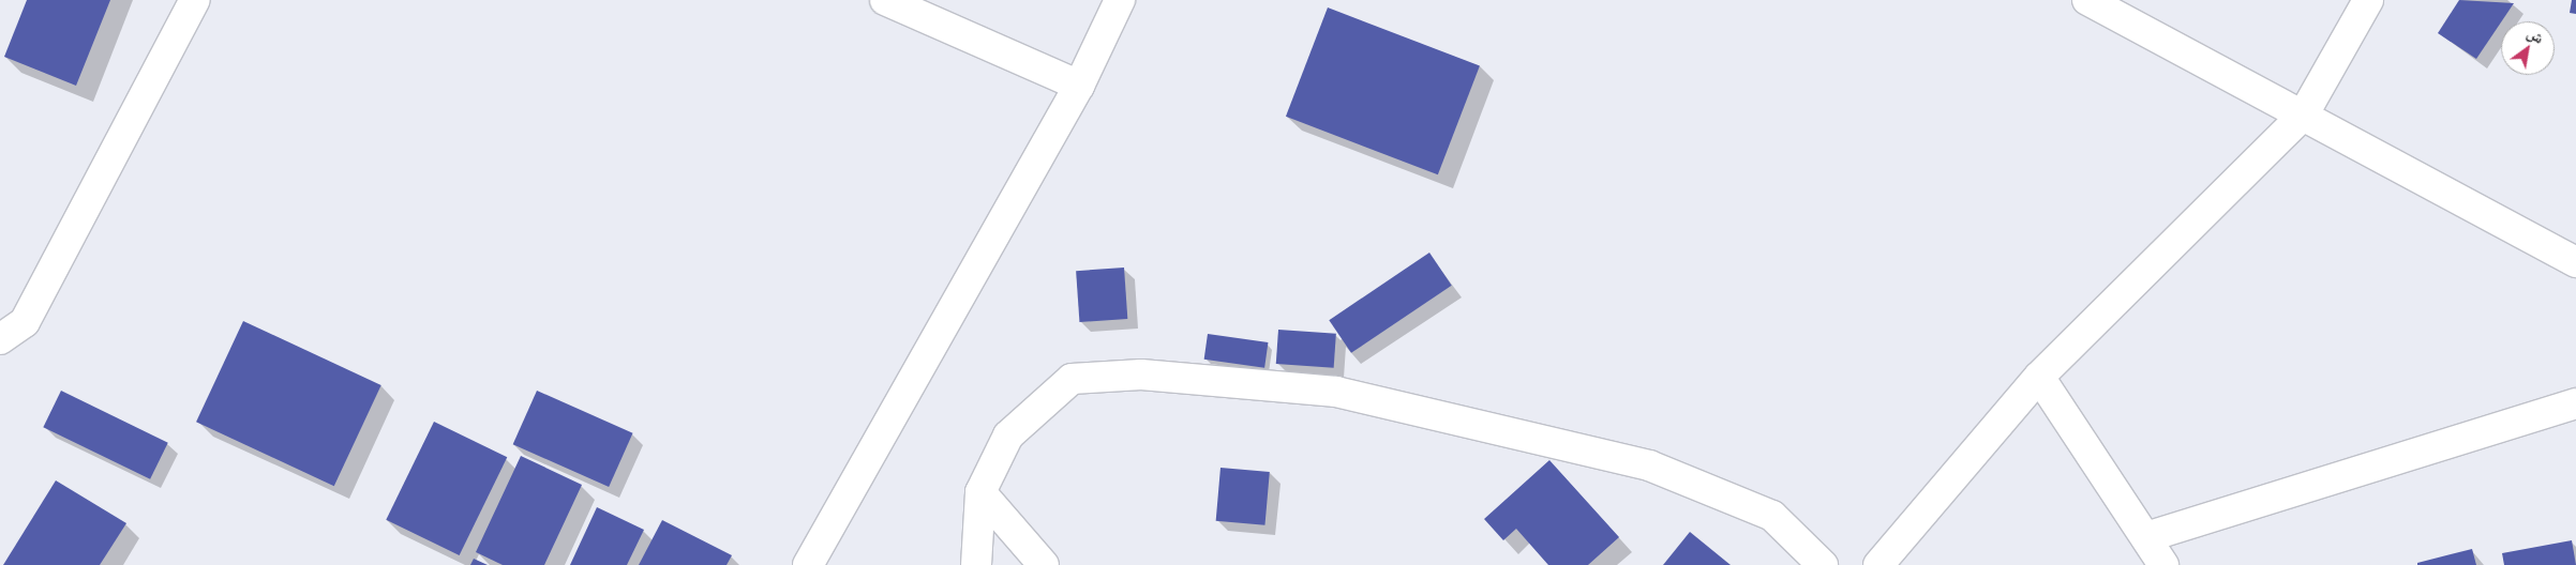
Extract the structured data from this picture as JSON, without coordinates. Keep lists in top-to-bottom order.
{
  "north": "top right"
}
